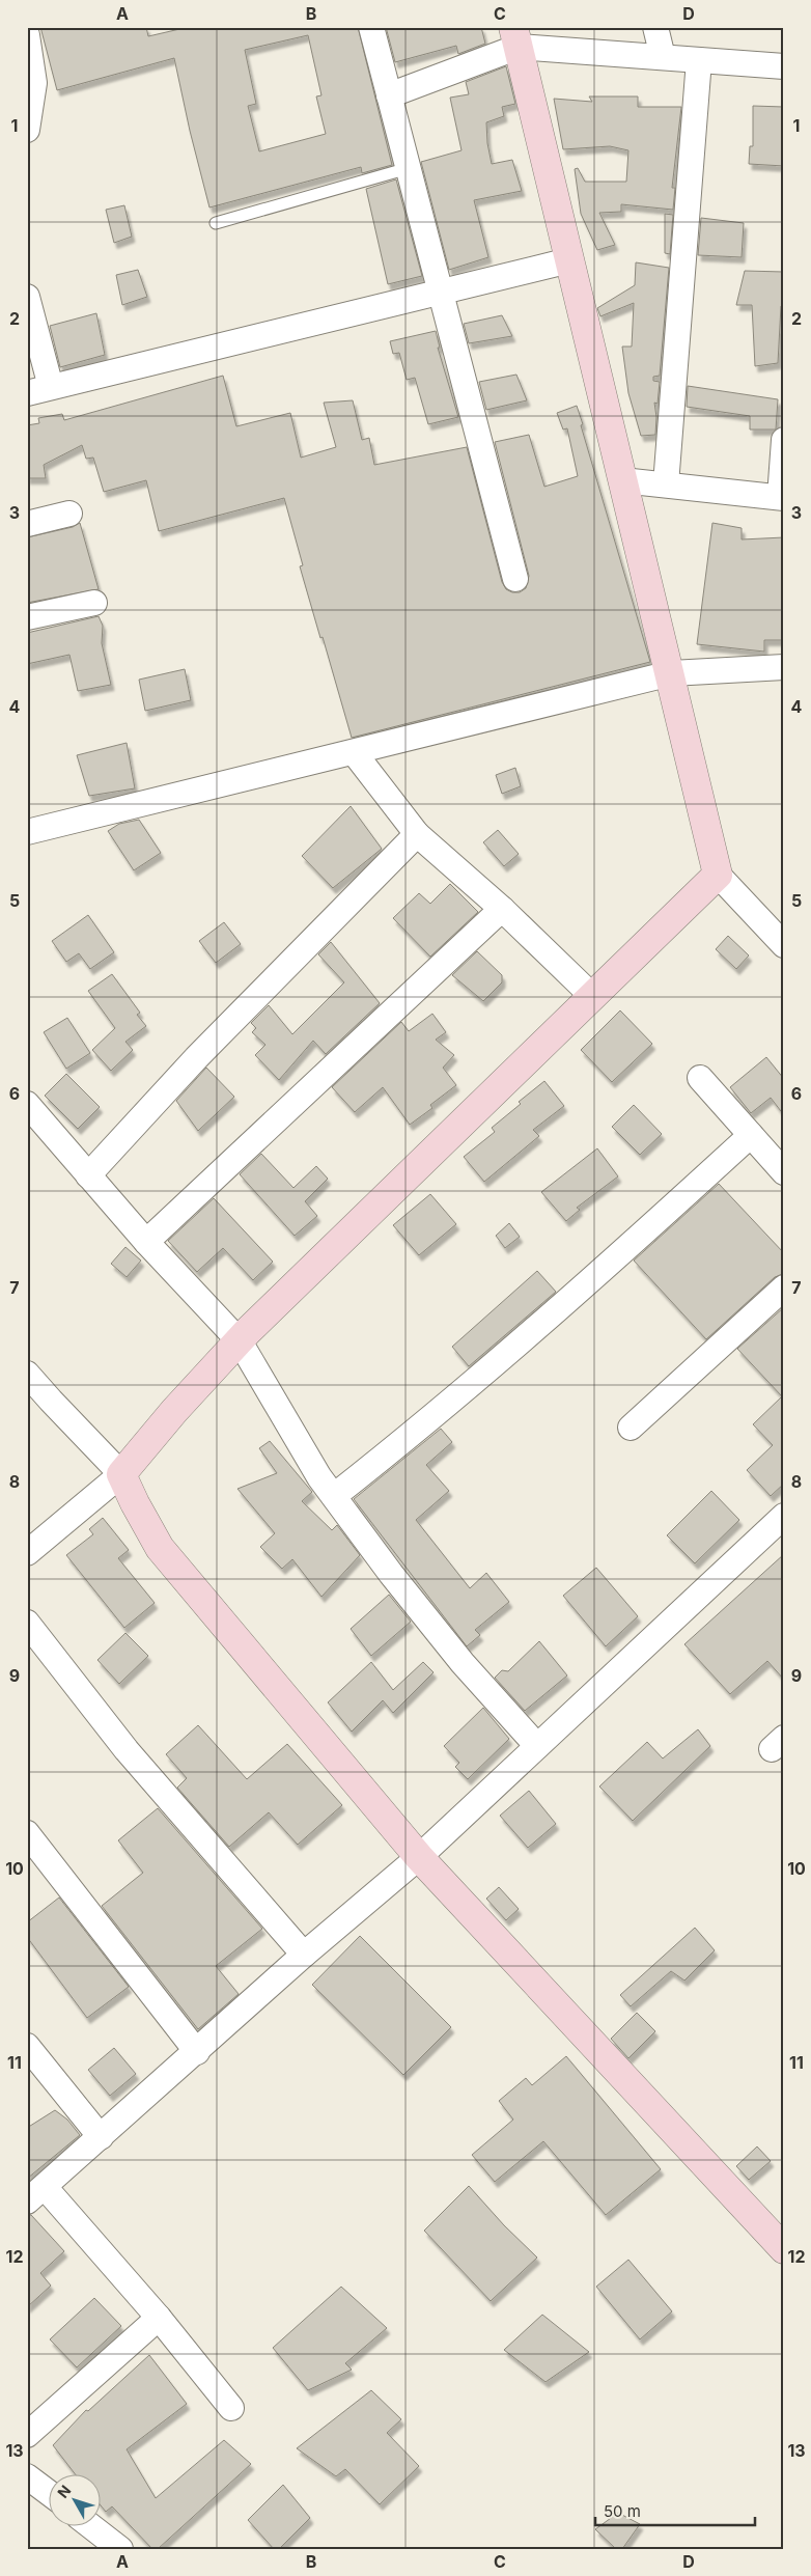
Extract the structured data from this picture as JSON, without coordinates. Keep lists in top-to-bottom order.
{
  "scale_bar": "50 m",
  "north": "top left",
  "grid": {
    "columns": [
      "A",
      "B",
      "C",
      "D"
    ],
    "rows": [
      "1",
      "2",
      "3",
      "4",
      "5",
      "6",
      "7",
      "8",
      "9",
      "10",
      "11",
      "12",
      "13"
    ]
  }
}
